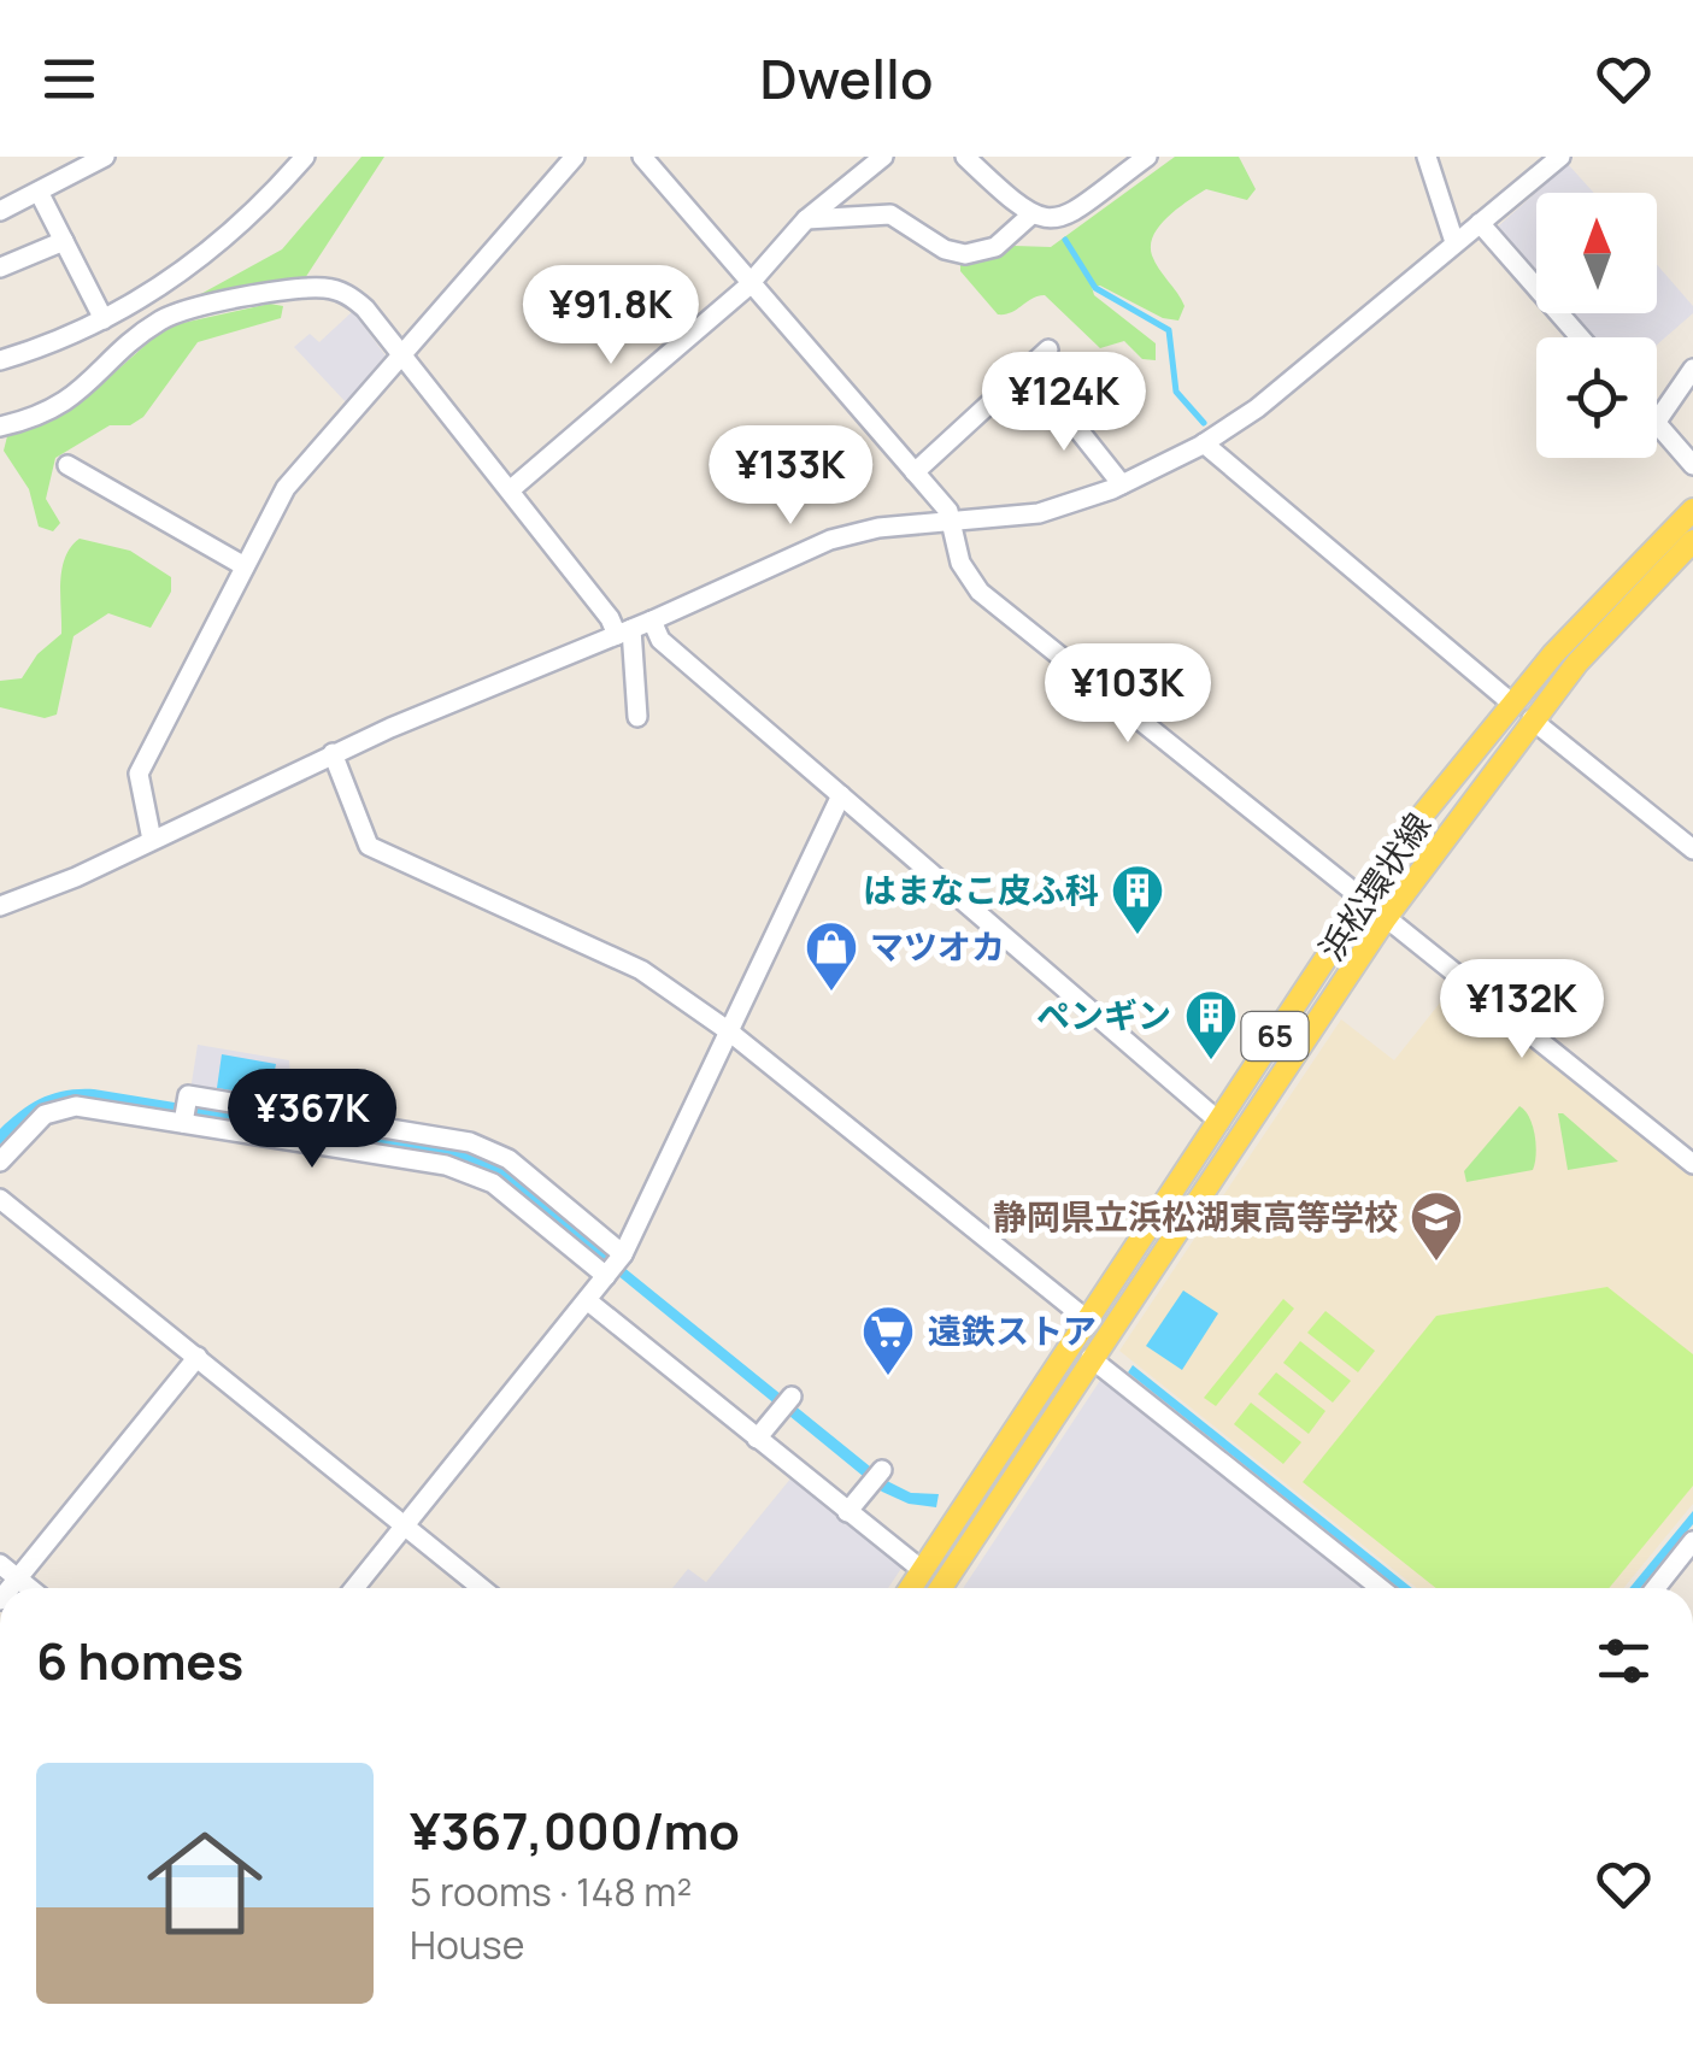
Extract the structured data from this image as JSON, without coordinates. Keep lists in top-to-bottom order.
{
  "streets": {
    "main road": ["浜松環状線", "65"]
  },
  "places": {
    "building": ["はまなこ皮ふ科", "ペンギン"],
    "shop": ["マツオカ"],
    "school or university": ["静岡県立浜松湖東高等学校"],
    "supermarket": ["遠鉄ストア"]
  },
  "north": "top",
  "page": {
    "header": "Dwello",
    "price": [
      "¥91.8K",
      "¥124K",
      "¥133K",
      "¥103K",
      "¥132K",
      "¥367K"
    ],
    "heading": "6 homes",
    "list": [
      {
        "name": "¥367,000/mo",
        "note": "5 rooms · 148 m² · House"
      }
    ]
  }
}
